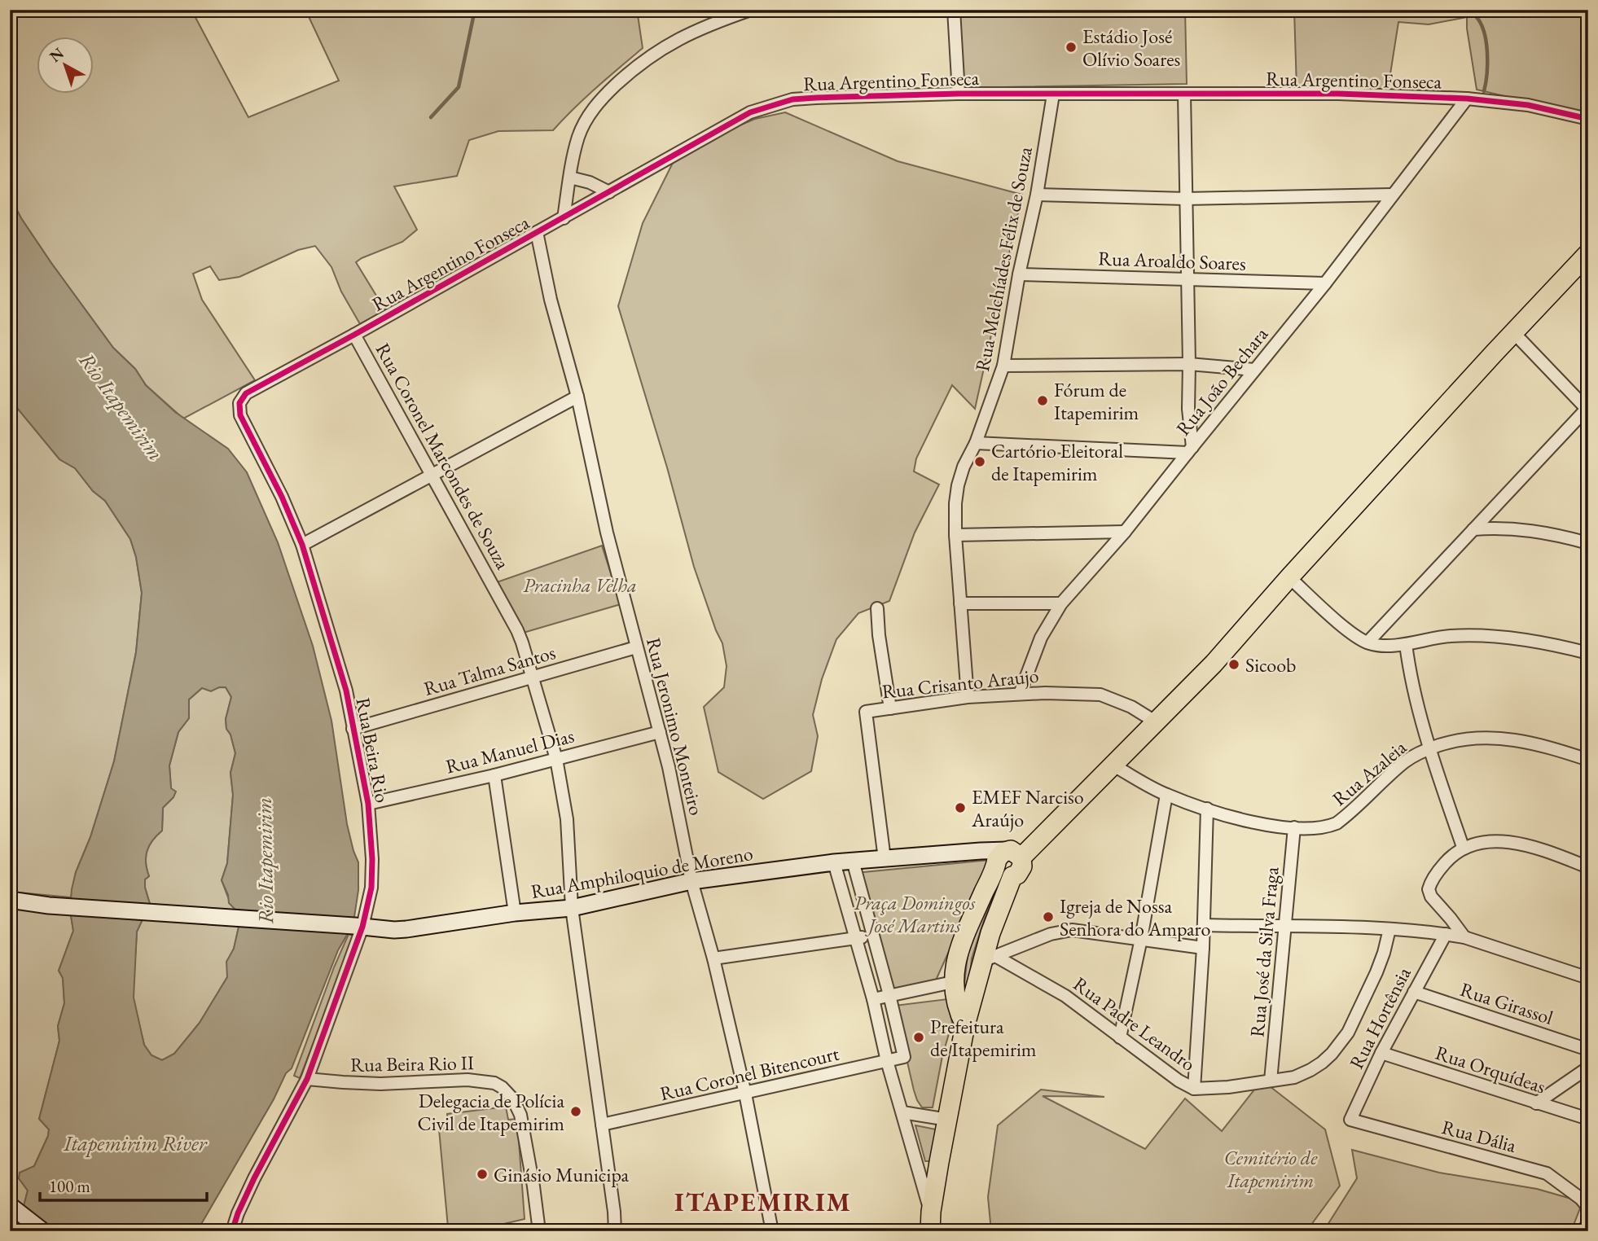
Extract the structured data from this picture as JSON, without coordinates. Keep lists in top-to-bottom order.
{
  "streets": {
    "main road": ["Rua Amphiloquio de Moreno"],
    "street": [
      "Rua Argentino Fonseca",
      "Rua Melchíades Félix de Souza",
      "Rua Aroaldo Soares",
      "Rua João Bechara",
      "Rua Coronel Marcondes de Souza",
      "Rua Talma Santos",
      "Rua Crisanto Araujo",
      "Rua Jeronimo Monteiro",
      "Rua Beira Rio",
      "Rua Manuel Dias",
      "Rua Azaleia",
      "Rua José da Silva Fraga",
      "Rua Girassol",
      "Rua Hortênsia",
      "Rua Padre Leandro",
      "Rua Beira Rio II",
      "Rua Orquídeas",
      "Rua Coronel Bitencourt",
      "Rua Dália"
    ]
  },
  "crossings": [
    ["Rua Argentino Fonseca", "Rua Melchíades Félix de Souza"],
    ["Rua Argentino Fonseca", "Rua João Bechara"],
    ["Rua Argentino Fonseca", "Rua Coronel Marcondes de Souza"],
    ["Rua Argentino Fonseca", "Rua Jeronimo Monteiro"],
    ["Rua Argentino Fonseca", "Rua Beira Rio"],
    ["Rua Melchíades Félix de Souza", "Rua Aroaldo Soares"],
    ["Rua Melchíades Félix de Souza", "Rua Crisanto Araujo"],
    ["Rua Aroaldo Soares", "Rua João Bechara"],
    ["Rua João Bechara", "Rua Crisanto Araujo"],
    ["Rua Coronel Marcondes de Souza", "Rua Talma Santos"],
    ["Rua Coronel Marcondes de Souza", "Rua Manuel Dias"],
    ["Rua Coronel Marcondes de Souza", "Rua Amphiloquio de Moreno"],
    ["Rua Coronel Marcondes de Souza", "Rua Coronel Bitencourt"],
    ["Rua Talma Santos", "Rua Jeronimo Monteiro"],
    ["Rua Talma Santos", "Rua Beira Rio"],
    ["Rua Jeronimo Monteiro", "Rua Manuel Dias"],
    ["Rua Jeronimo Monteiro", "Rua Amphiloquio de Moreno"],
    ["Rua Jeronimo Monteiro", "Rua Coronel Bitencourt"],
    ["Rua Beira Rio", "Rua Manuel Dias"],
    ["Rua Beira Rio", "Rua Amphiloquio de Moreno"],
    ["Rua Beira Rio", "Rua Beira Rio II"],
    ["Rua Azaleia", "Rua José da Silva Fraga"],
    ["Rua José da Silva Fraga", "Rua Padre Leandro"],
    ["Rua Girassol", "Rua Hortênsia"],
    ["Rua Hortênsia", "Rua Orquídeas"],
    ["Rua Hortênsia", "Rua Dália"]
  ],
  "districts": ["ITAPEMIRIM"],
  "water": ["Rio Itapemirim", "Itapemirim River"],
  "parks": ["Pracinha Velha", "Praça Domingos José Martins", "Cemitério de Itapemirim"],
  "places": [
    "Estádio José Olívio Soares",
    "Fórum de Itapemirim",
    "Cartório Eleitoral de Itapemirim",
    "Sicoob",
    "EMEF Narciso Araújo",
    "Igreja de Nossa Senhora do Amparo",
    "Prefeitura de Itapemirim",
    "Delegacia de Polícia Civil de Itapemirim",
    "Ginásio Municipa"
  ],
  "scale_bar": "100 m",
  "north": "top left"
}
